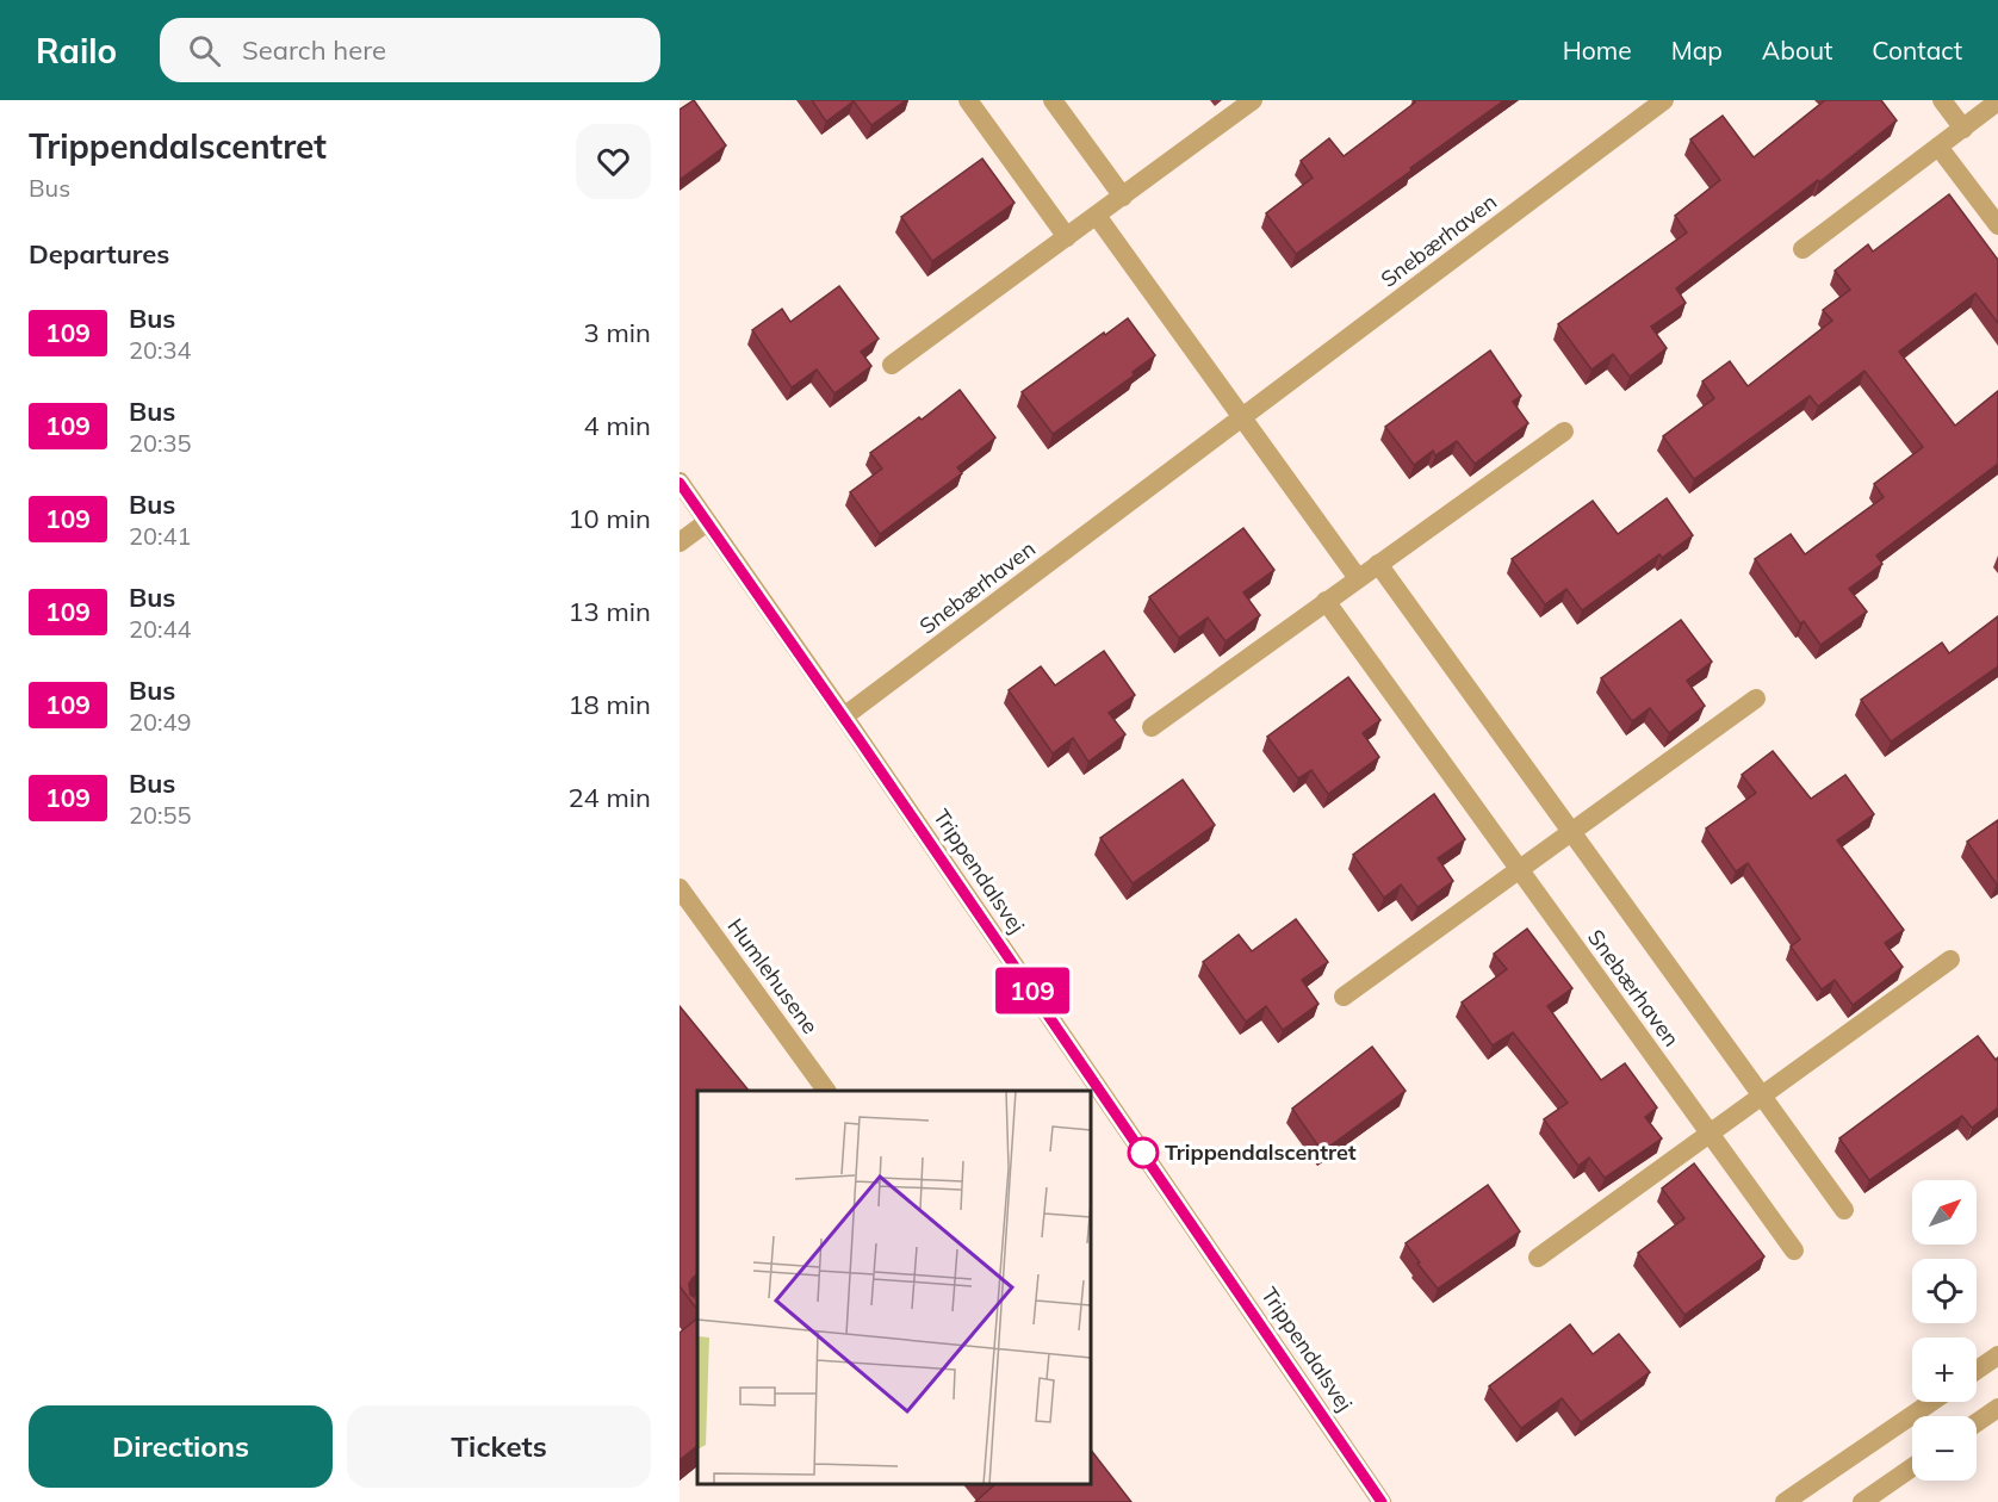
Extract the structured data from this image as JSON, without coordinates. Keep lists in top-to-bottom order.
{
  "streets": {
    "street": ["Snebærhaven", "Trippendalsvej", "Humlehusene"]
  },
  "crossings": [
    ["Snebærhaven", "Trippendalsvej"]
  ],
  "places": ["Trippendalscentret"],
  "lines": ["bus line 109"],
  "north": "top right",
  "page": {
    "header": "Railo",
    "search": "Search here",
    "nav": [
      "Home",
      "Map",
      "About",
      "Contact"
    ],
    "heading": [
      ["Trippendalscentret", "Bus"],
      "Departures"
    ],
    "on_map": "109",
    "list": [
      {
        "mark": "109",
        "name": "Bus",
        "note": "20:34",
        "value": "3 min"
      },
      {
        "mark": "109",
        "name": "Bus",
        "note": "20:35",
        "value": "4 min"
      },
      {
        "mark": "109",
        "name": "Bus",
        "note": "20:41",
        "value": "10 min"
      },
      {
        "mark": "109",
        "name": "Bus",
        "note": "20:44",
        "value": "13 min"
      },
      {
        "mark": "109",
        "name": "Bus",
        "note": "20:49",
        "value": "18 min"
      },
      {
        "mark": "109",
        "name": "Bus",
        "note": "20:55",
        "value": "24 min"
      }
    ],
    "map_buttons": ["+", "−"],
    "buttons": ["Directions", "Tickets"]
  }
}
